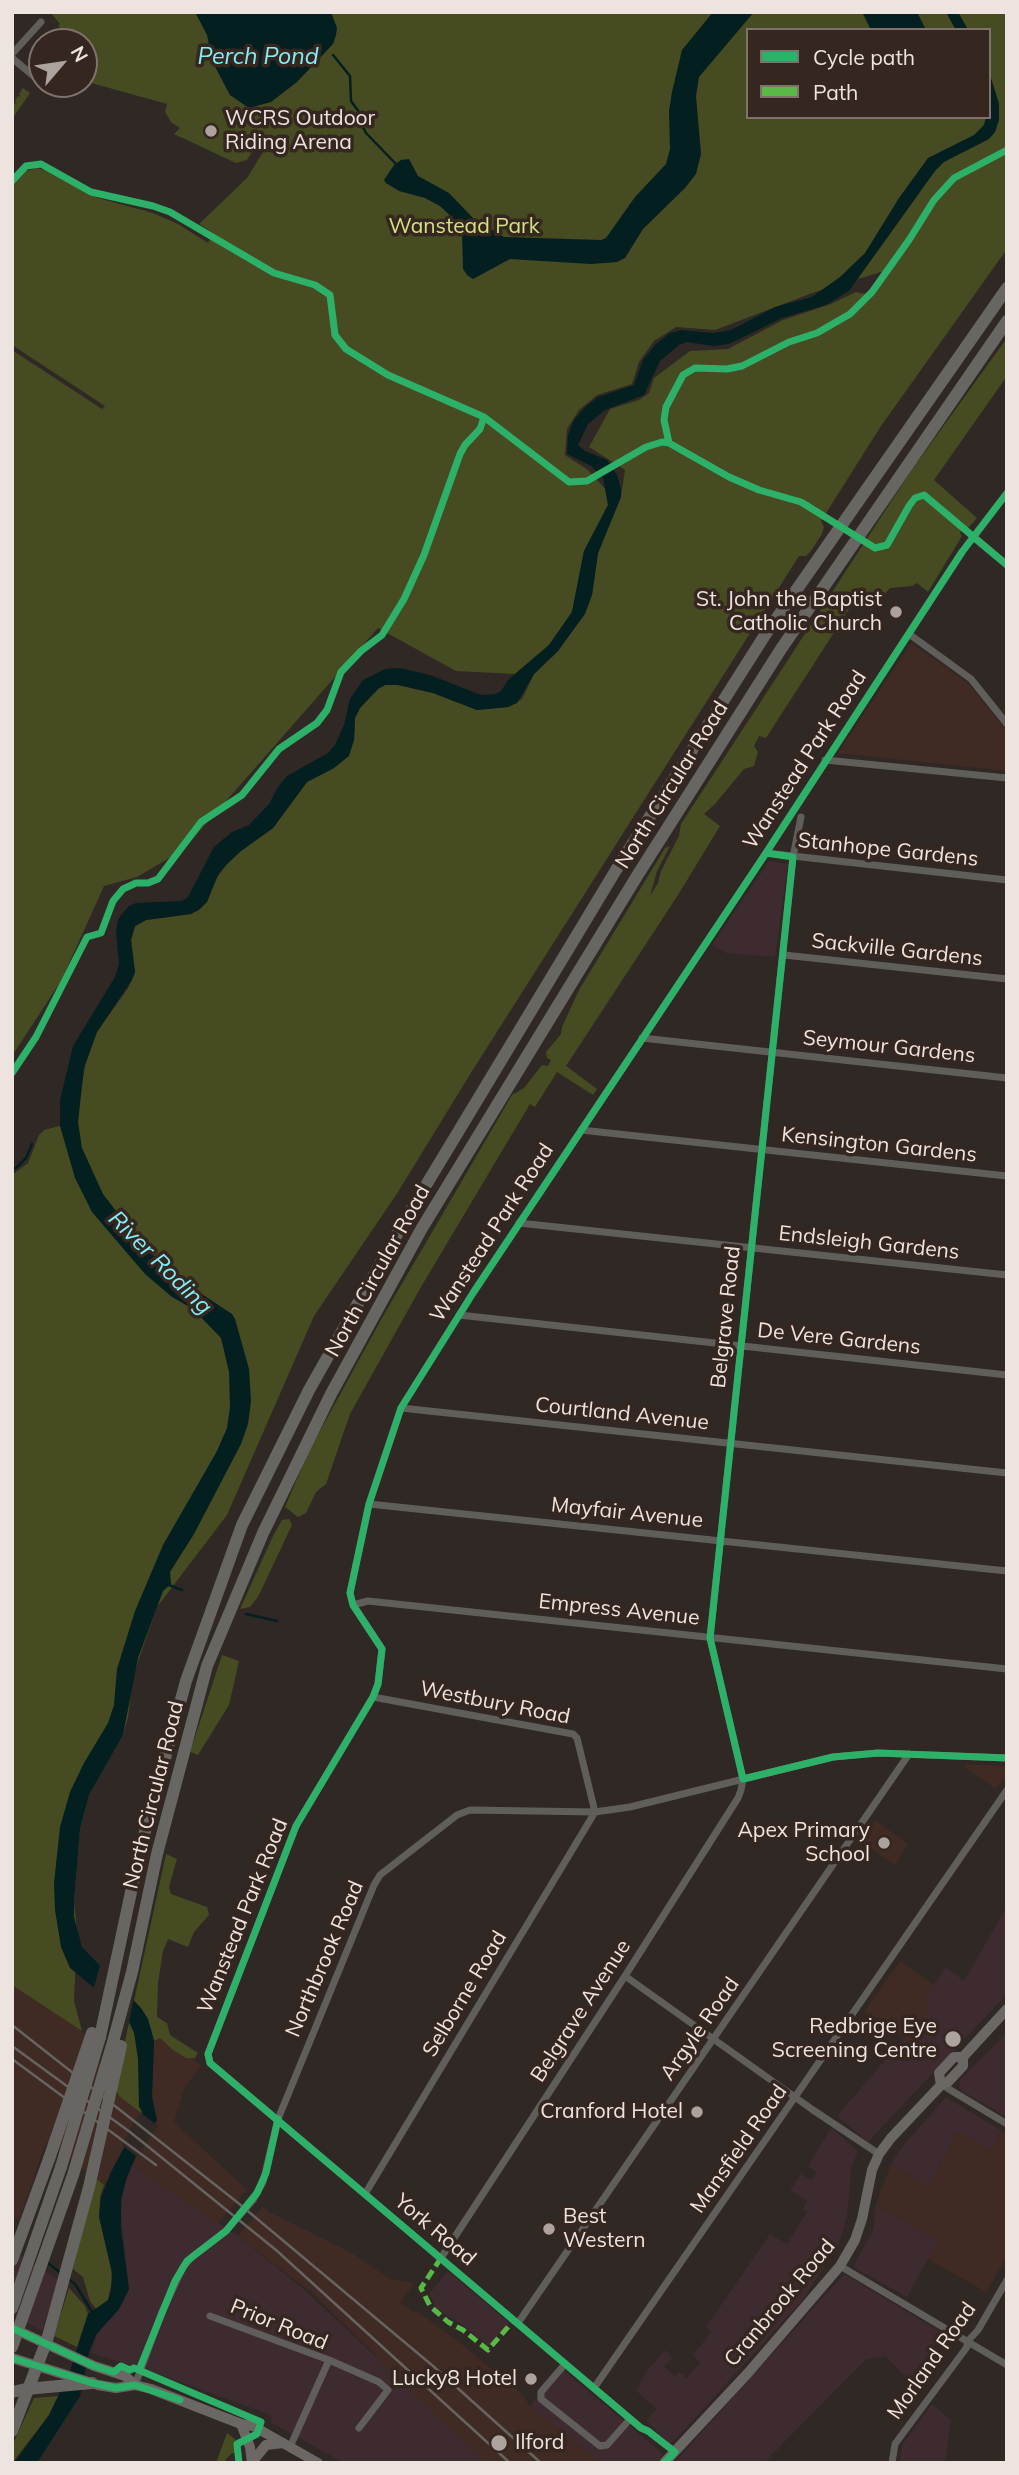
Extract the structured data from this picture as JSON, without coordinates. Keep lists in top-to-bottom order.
{
  "streets": {
    "highway": ["North Circular Road"],
    "main road": ["Cranbrook Road"],
    "street": [
      "Wanstead Park Road",
      "Stanhope Gardens",
      "Sackville Gardens",
      "Seymour Gardens",
      "Kensington Gardens",
      "Endsleigh Gardens",
      "Belgrave Road",
      "De Vere Gardens",
      "Courtland Avenue",
      "Mayfair Avenue",
      "Empress Avenue",
      "Westbury Road",
      "Northbrook Road",
      "Selborne Road",
      "Belgrave Avenue",
      "Argyle Road",
      "Mansfield Road",
      "York Road",
      "Prior Road",
      "Morland Road"
    ]
  },
  "crossings": [
    ["Wanstead Park Road", "Stanhope Gardens"],
    ["Wanstead Park Road", "Seymour Gardens"],
    ["Wanstead Park Road", "Kensington Gardens"],
    ["Wanstead Park Road", "Endsleigh Gardens"],
    ["Wanstead Park Road", "De Vere Gardens"],
    ["Wanstead Park Road", "Courtland Avenue"],
    ["Wanstead Park Road", "Mayfair Avenue"],
    ["Wanstead Park Road", "Empress Avenue"],
    ["Wanstead Park Road", "Westbury Road"],
    ["Wanstead Park Road", "York Road"],
    ["Stanhope Gardens", "Belgrave Road"],
    ["Sackville Gardens", "Belgrave Road"],
    ["Seymour Gardens", "Belgrave Road"],
    ["Kensington Gardens", "Belgrave Road"],
    ["Endsleigh Gardens", "Belgrave Road"],
    ["Belgrave Road", "De Vere Gardens"],
    ["Belgrave Road", "Courtland Avenue"],
    ["Belgrave Road", "Mayfair Avenue"],
    ["Belgrave Road", "Empress Avenue"],
    ["Belgrave Road", "Northbrook Road"],
    ["Belgrave Road", "Belgrave Avenue"],
    ["Westbury Road", "Northbrook Road"],
    ["Westbury Road", "Selborne Road"],
    ["Northbrook Road", "Selborne Road"],
    ["Northbrook Road", "Belgrave Avenue"],
    ["Northbrook Road", "Argyle Road"],
    ["Northbrook Road", "York Road"],
    ["Selborne Road", "York Road"],
    ["Belgrave Avenue", "York Road"],
    ["Argyle Road", "York Road"],
    ["Mansfield Road", "York Road"],
    ["York Road", "Cranbrook Road"]
  ],
  "water": ["Perch Pond", "River Roding"],
  "parks": ["Wanstead Park"],
  "places": [
    "WCRS Outdoor Riding Arena",
    "St. John the Baptist Catholic Church",
    "Apex Primary School",
    "Redbrige Eye Screening Centre",
    "Cranford Hotel",
    "Best Western",
    "Lucky8 Hotel",
    "Ilford"
  ],
  "legend": ["Cycle path", "Path"],
  "north": "top right"
}
